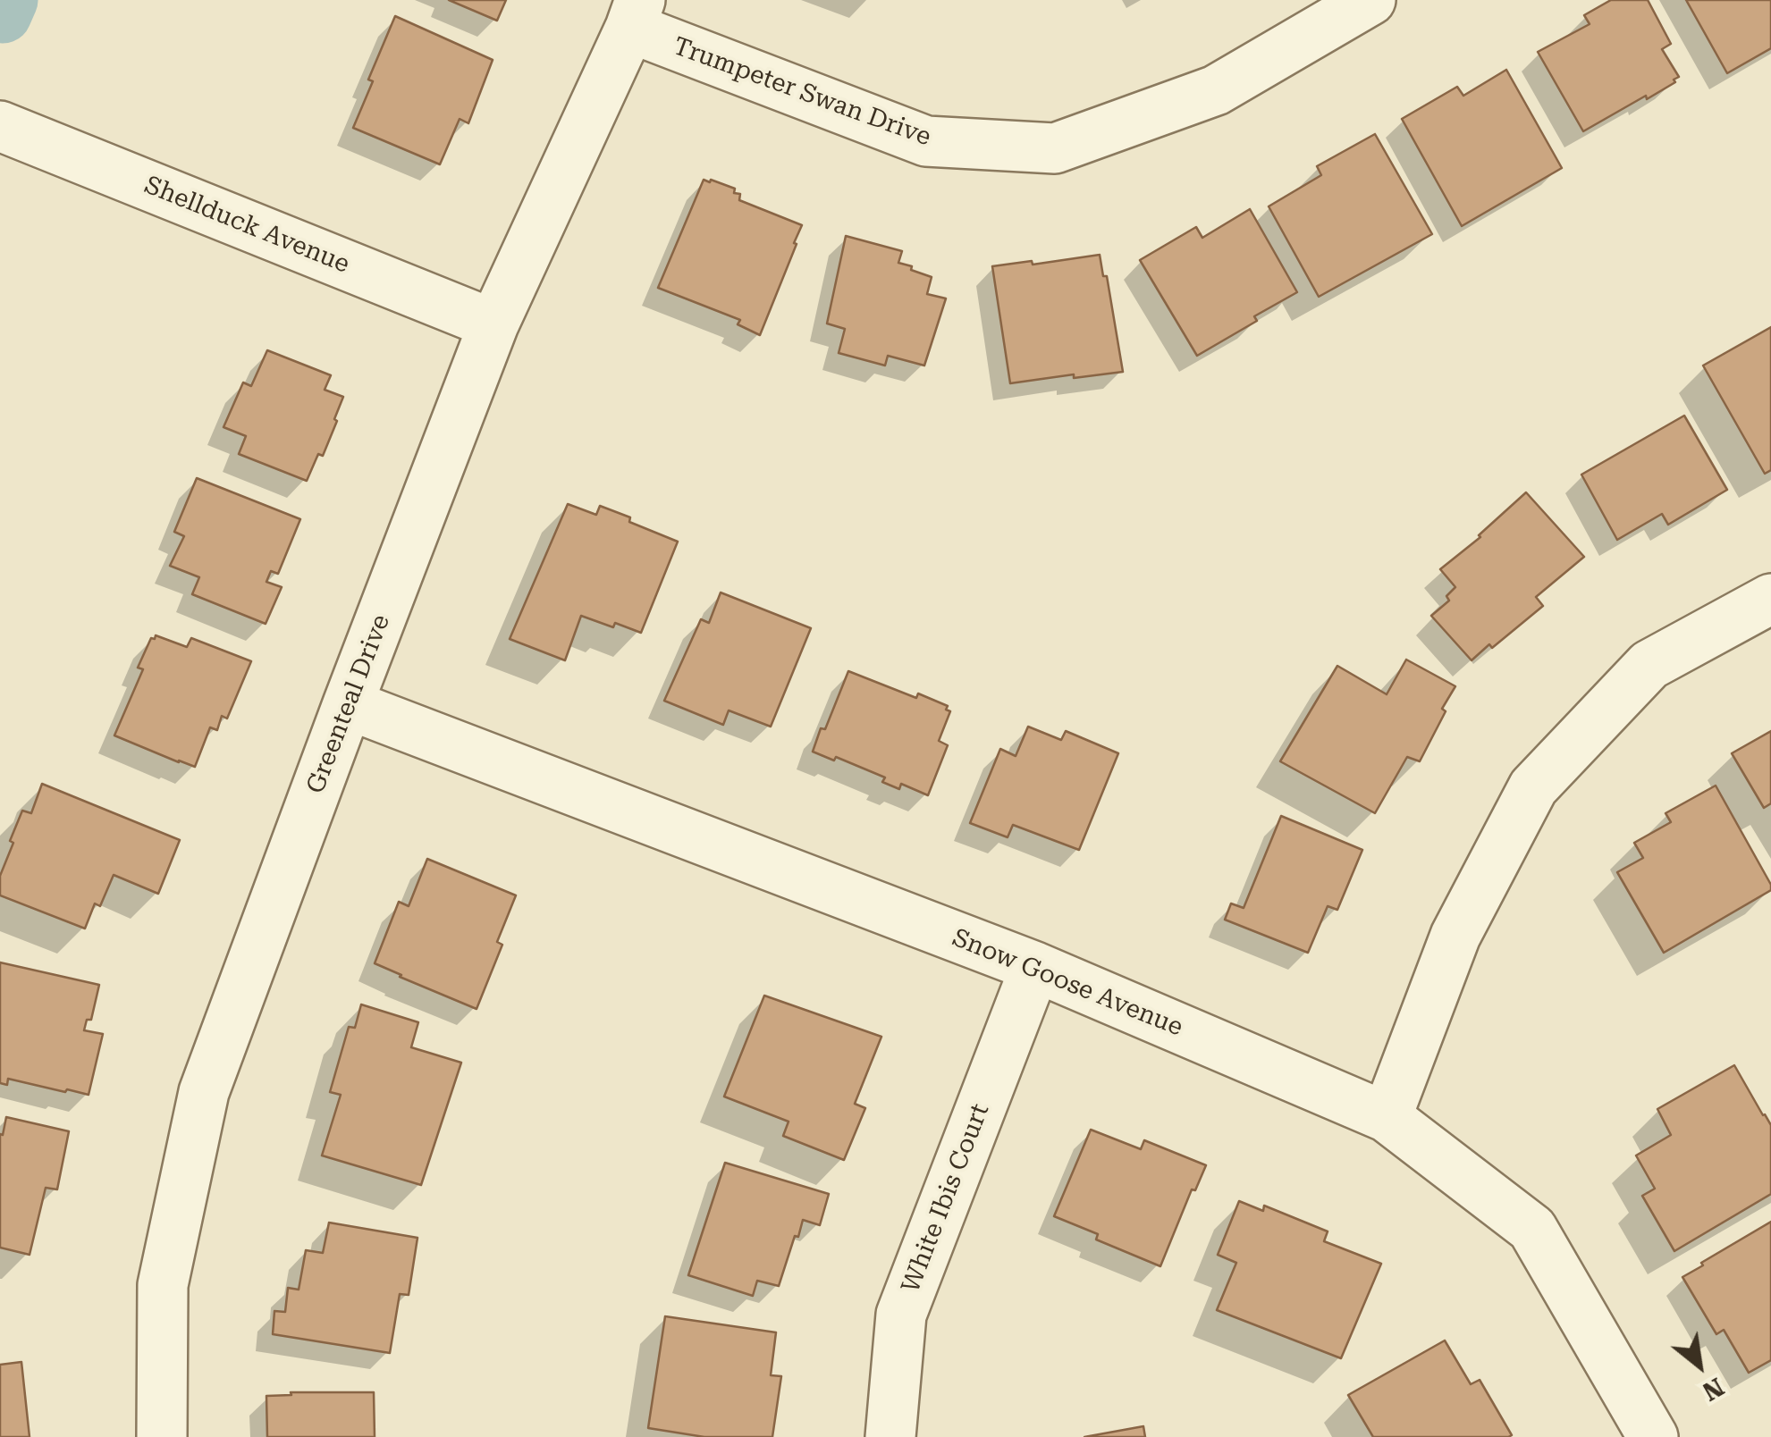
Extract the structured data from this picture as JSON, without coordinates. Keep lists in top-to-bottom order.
{
  "streets": {
    "street": [
      "Trumpeter Swan Drive",
      "Shellduck Avenue",
      "Greenteal Drive",
      "Snow Goose Avenue",
      "White Ibis Court"
    ]
  },
  "crossings": [
    ["Trumpeter Swan Drive", "Greenteal Drive"],
    ["Shellduck Avenue", "Greenteal Drive"],
    ["Greenteal Drive", "Snow Goose Avenue"],
    ["Snow Goose Avenue", "White Ibis Court"]
  ],
  "north": "bottom right"
}
